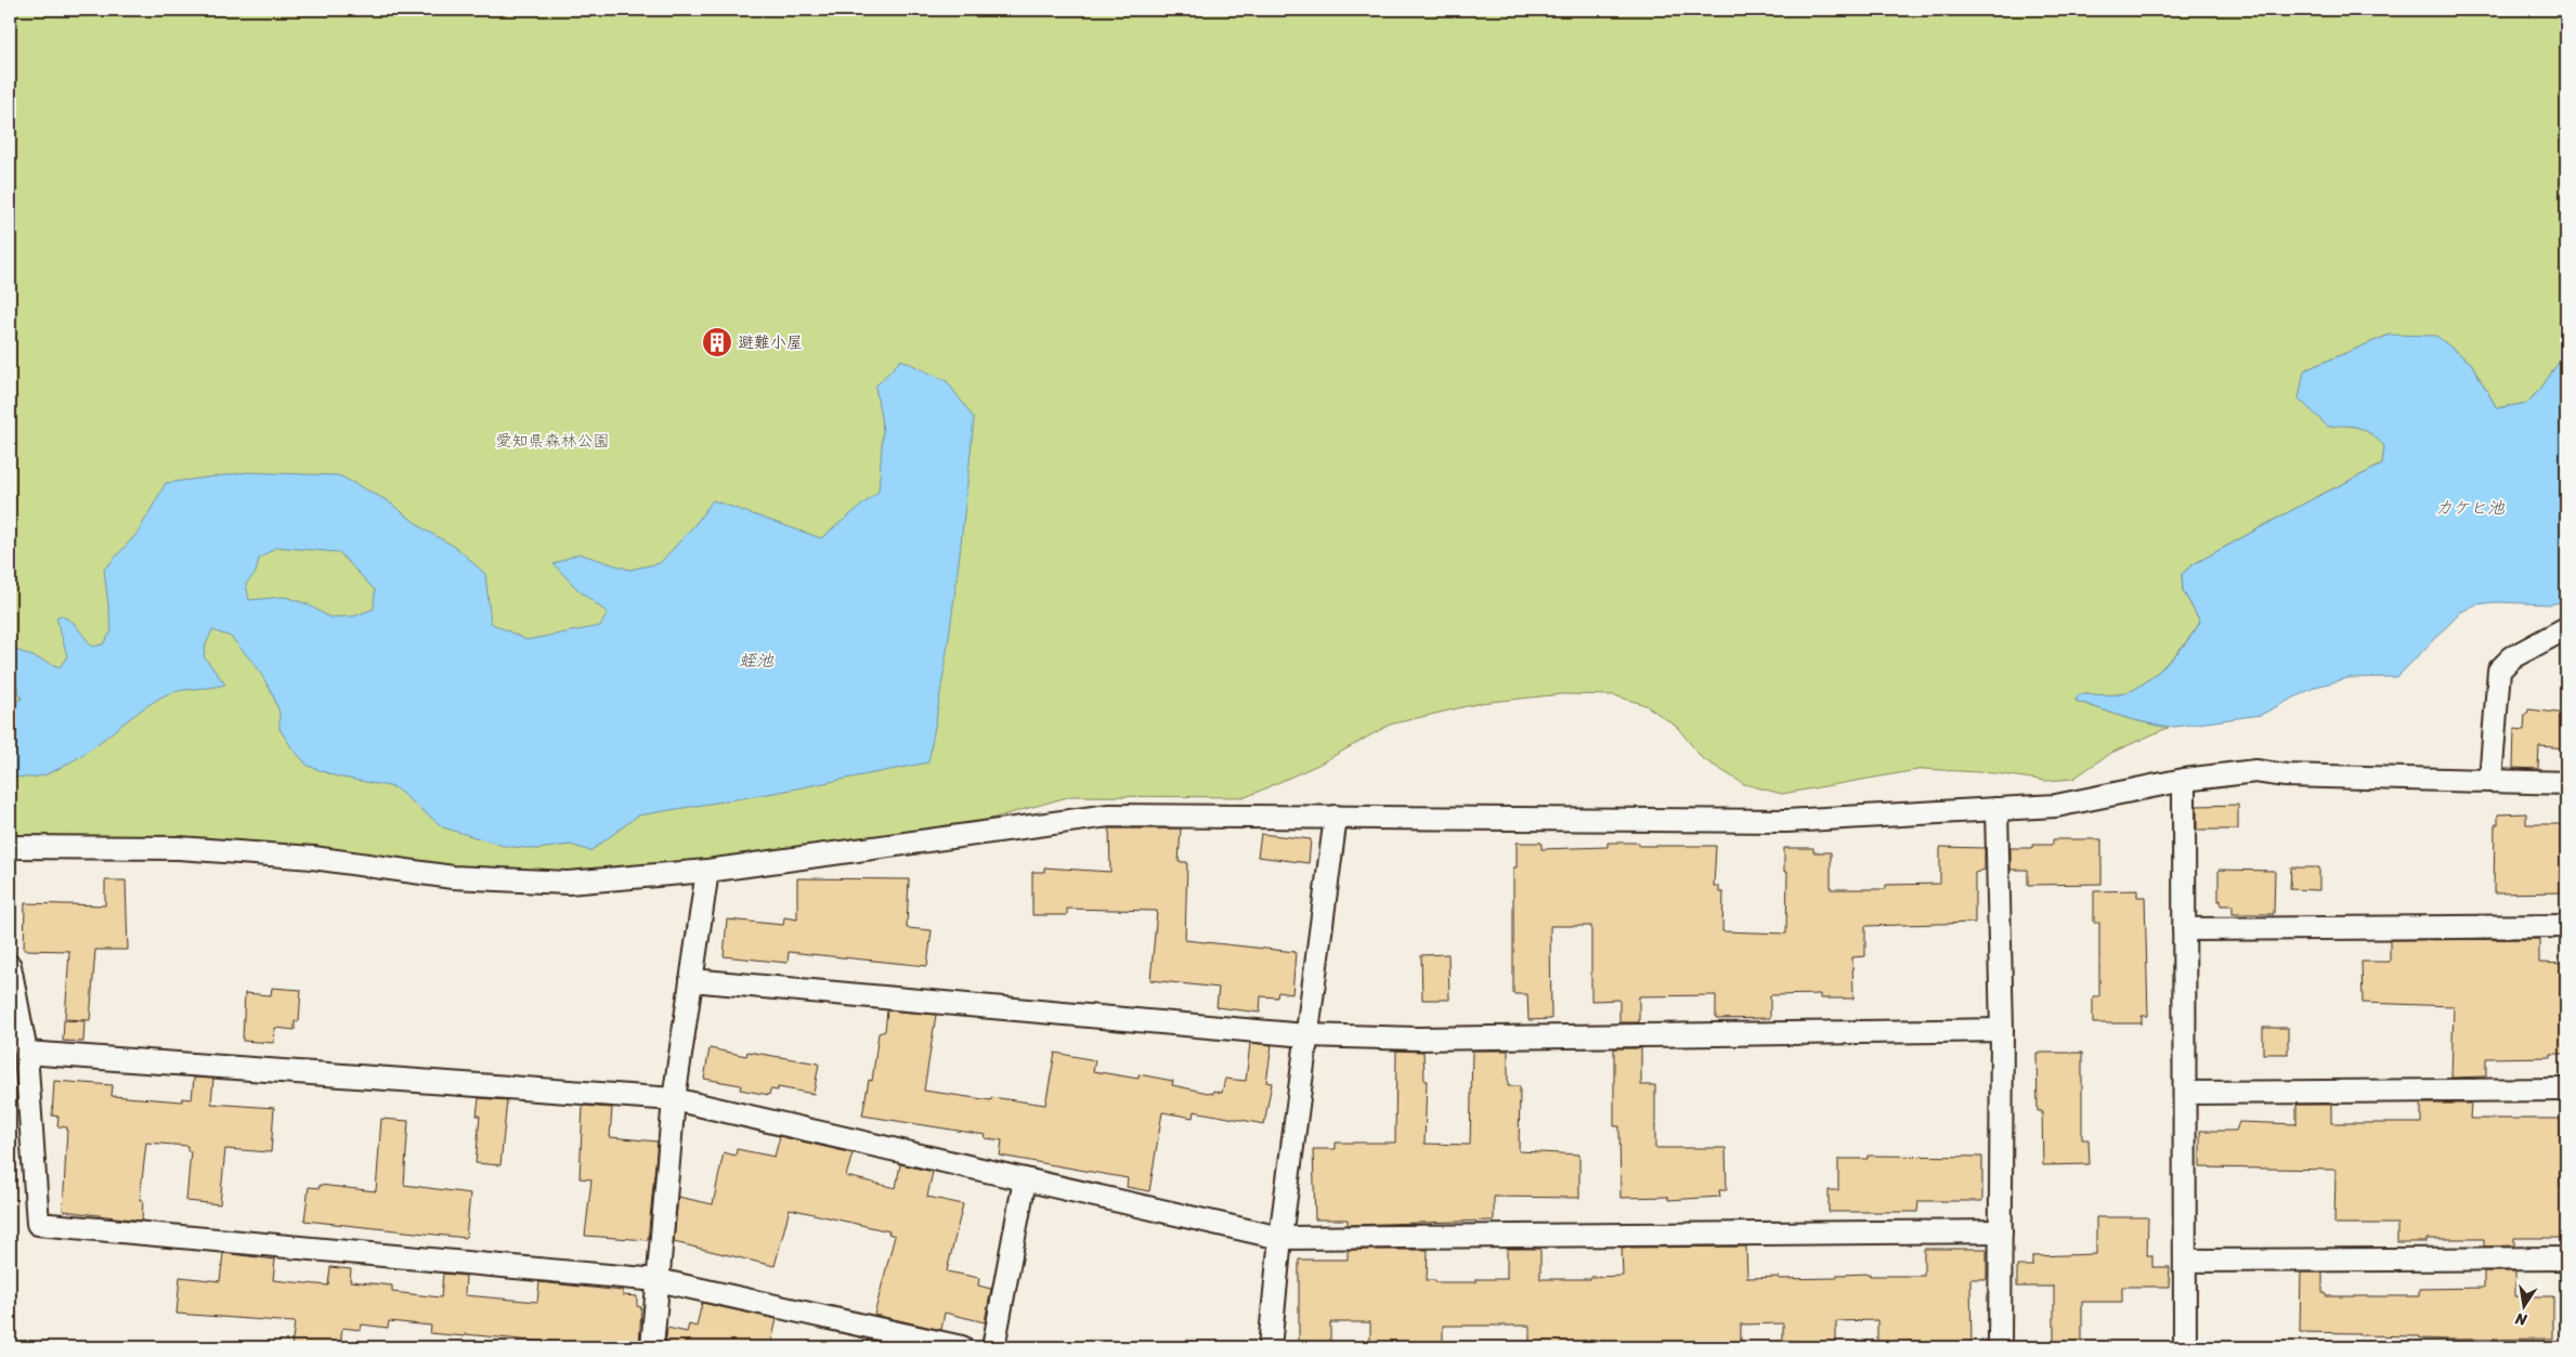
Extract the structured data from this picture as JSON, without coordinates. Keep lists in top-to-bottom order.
{
  "water": ["カケヒ池", "蛭池"],
  "parks": ["愛知県森林公園"],
  "places": {
    "building": ["避難小屋"]
  },
  "north": "bottom"
}
